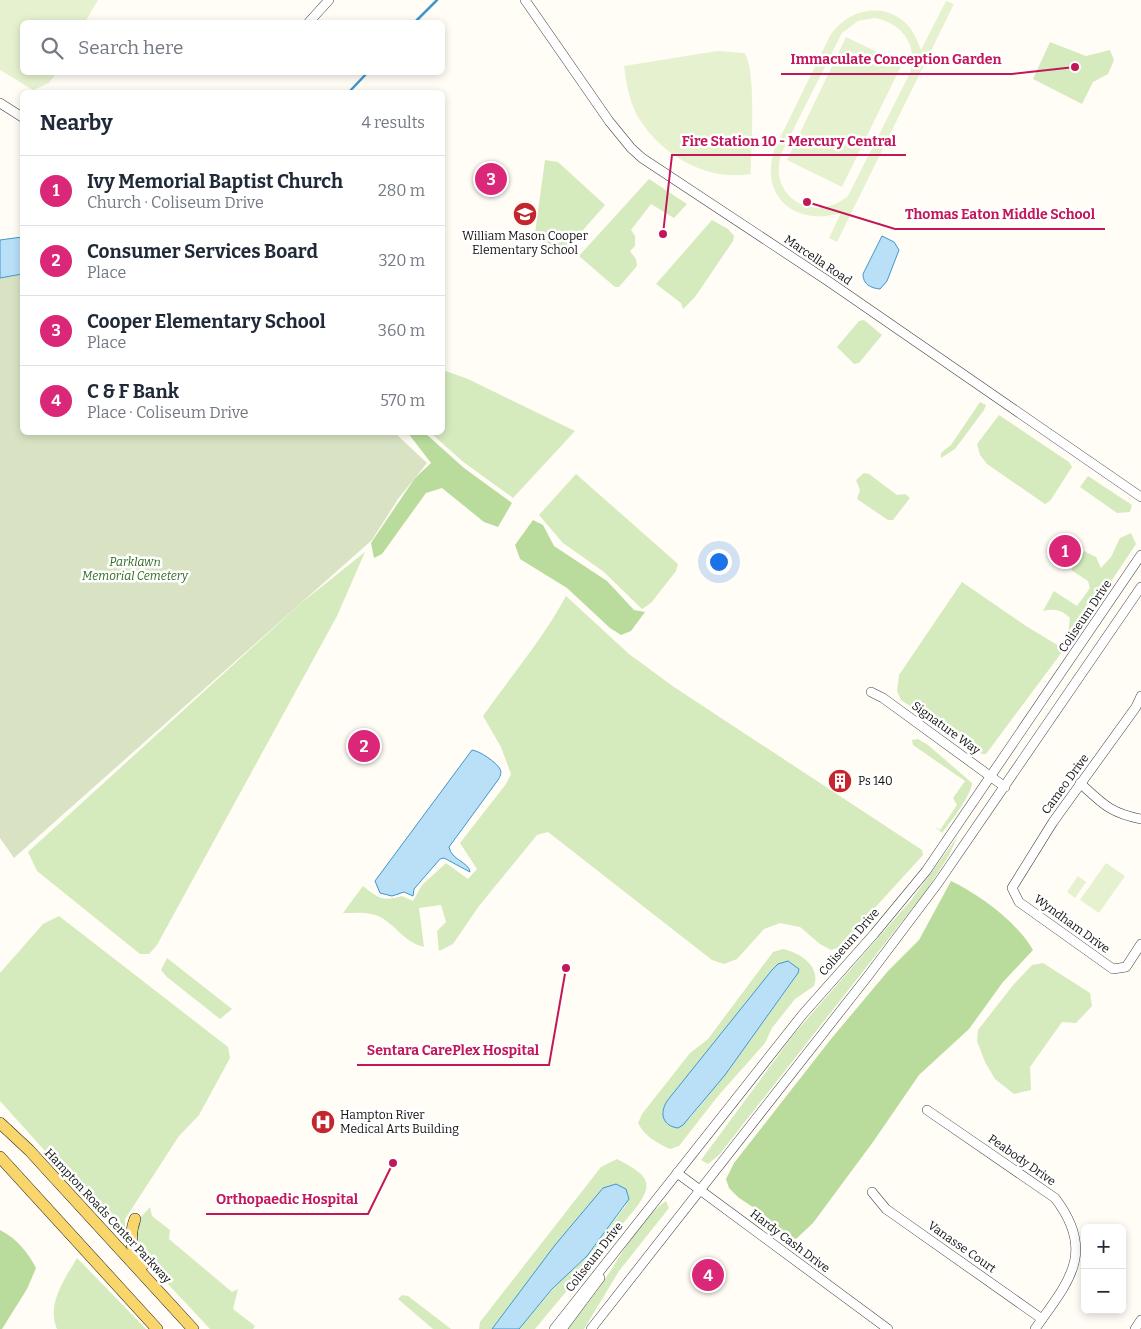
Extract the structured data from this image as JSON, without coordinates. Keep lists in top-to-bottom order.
{
  "streets": {
    "main road": ["Hampton Roads Center Parkway"],
    "street": [
      "Marcella Road",
      "Coliseum Drive",
      "Signature Way",
      "Cameo Drive",
      "Wyndham Drive",
      "Peabody Drive",
      "Hardy Cash Drive",
      "Vanasse Court"
    ]
  },
  "crossings": [
    ["Coliseum Drive", "Signature Way"],
    ["Coliseum Drive", "Hardy Cash Drive"],
    ["Cameo Drive", "Wyndham Drive"],
    ["Peabody Drive", "Vanasse Court"]
  ],
  "parks": ["Parklawn Memorial Cemetery"],
  "places": {
    "other": [
      "Immaculate Conception Garden",
      "Thomas Eaton Middle School",
      "Fire Station 10 - Mercury Central",
      "Sentara CarePlex Hospital",
      "Orthopaedic Hospital"
    ],
    "school or university": ["William Mason Cooper Elementary School"],
    "building": ["Ps 140"],
    "hospital": ["Hampton River Medical Arts Building"]
  },
  "page": {
    "search": "Search here",
    "heading": ["Nearby", "4 results"],
    "list": [
      {
        "mark": "1",
        "name": "Ivy Memorial Baptist Church",
        "note": "Church · Coliseum Drive",
        "value": "280 m"
      },
      {
        "mark": "2",
        "name": "Consumer Services Board",
        "note": "Place",
        "value": "320 m"
      },
      {
        "mark": "3",
        "name": "Cooper Elementary School",
        "note": "Place",
        "value": "360 m"
      },
      {
        "mark": "4",
        "name": "C & F Bank",
        "note": "Place · Coliseum Drive",
        "value": "570 m"
      }
    ],
    "pins": [
      "3",
      "1",
      "2",
      "4"
    ],
    "map_buttons": ["+", "−"]
  }
}
